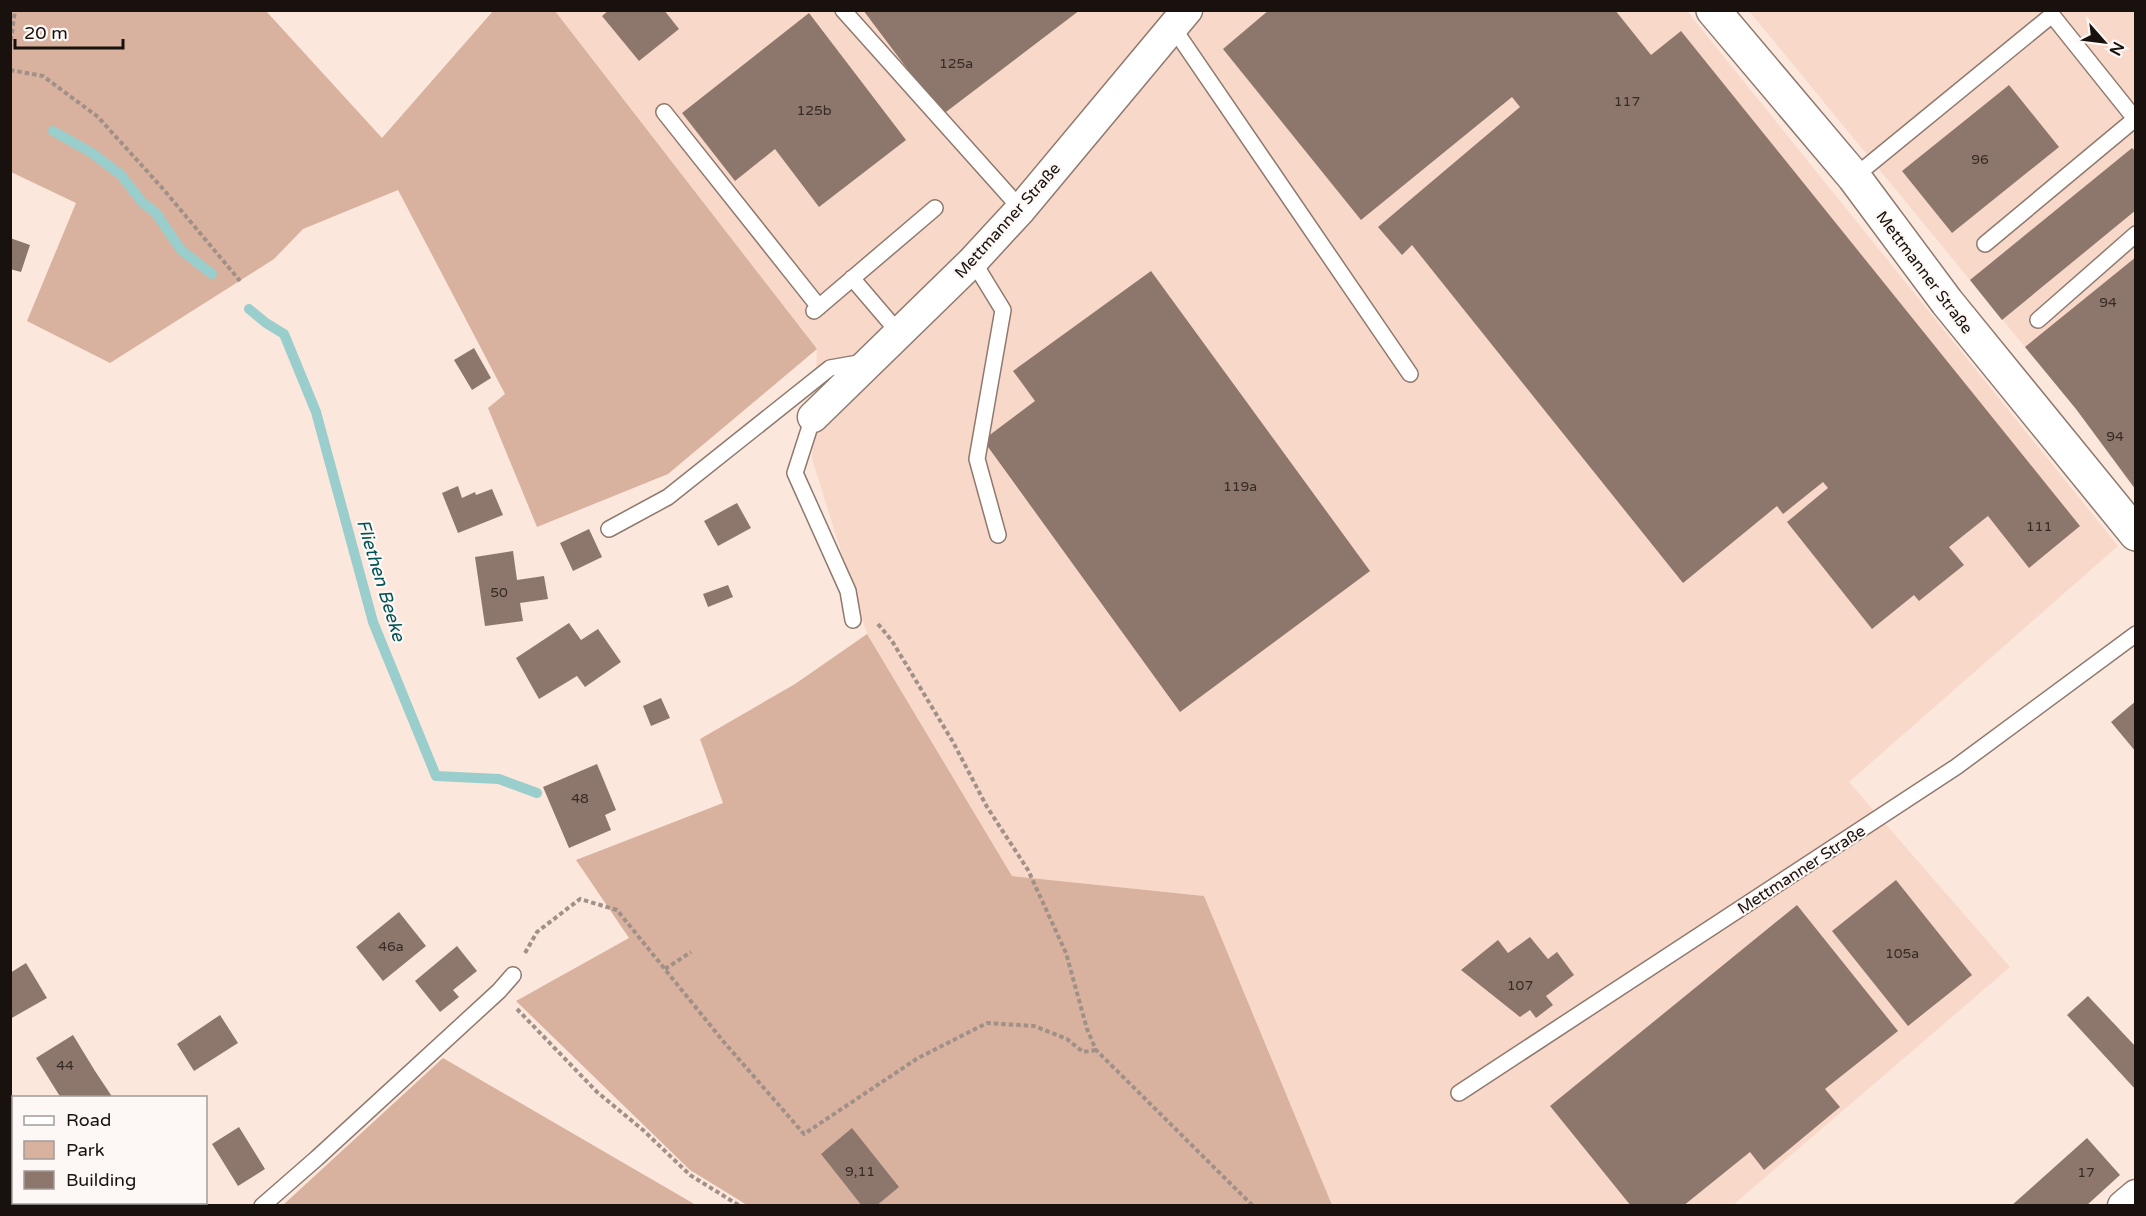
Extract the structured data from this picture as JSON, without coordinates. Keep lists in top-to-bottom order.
{
  "streets": {
    "street": ["Mettmanner Straße"]
  },
  "water": ["Fliethen Beeke"],
  "house_numbers": [
    "125a",
    "117",
    "125b",
    "96",
    "94",
    "94",
    "119a",
    "111",
    "50",
    "48",
    "46a",
    "105a",
    "107",
    "44",
    "9,11",
    "17"
  ],
  "legend": ["Road", "Park", "Building"],
  "scale_bar": "20 m",
  "north": "bottom right"
}
